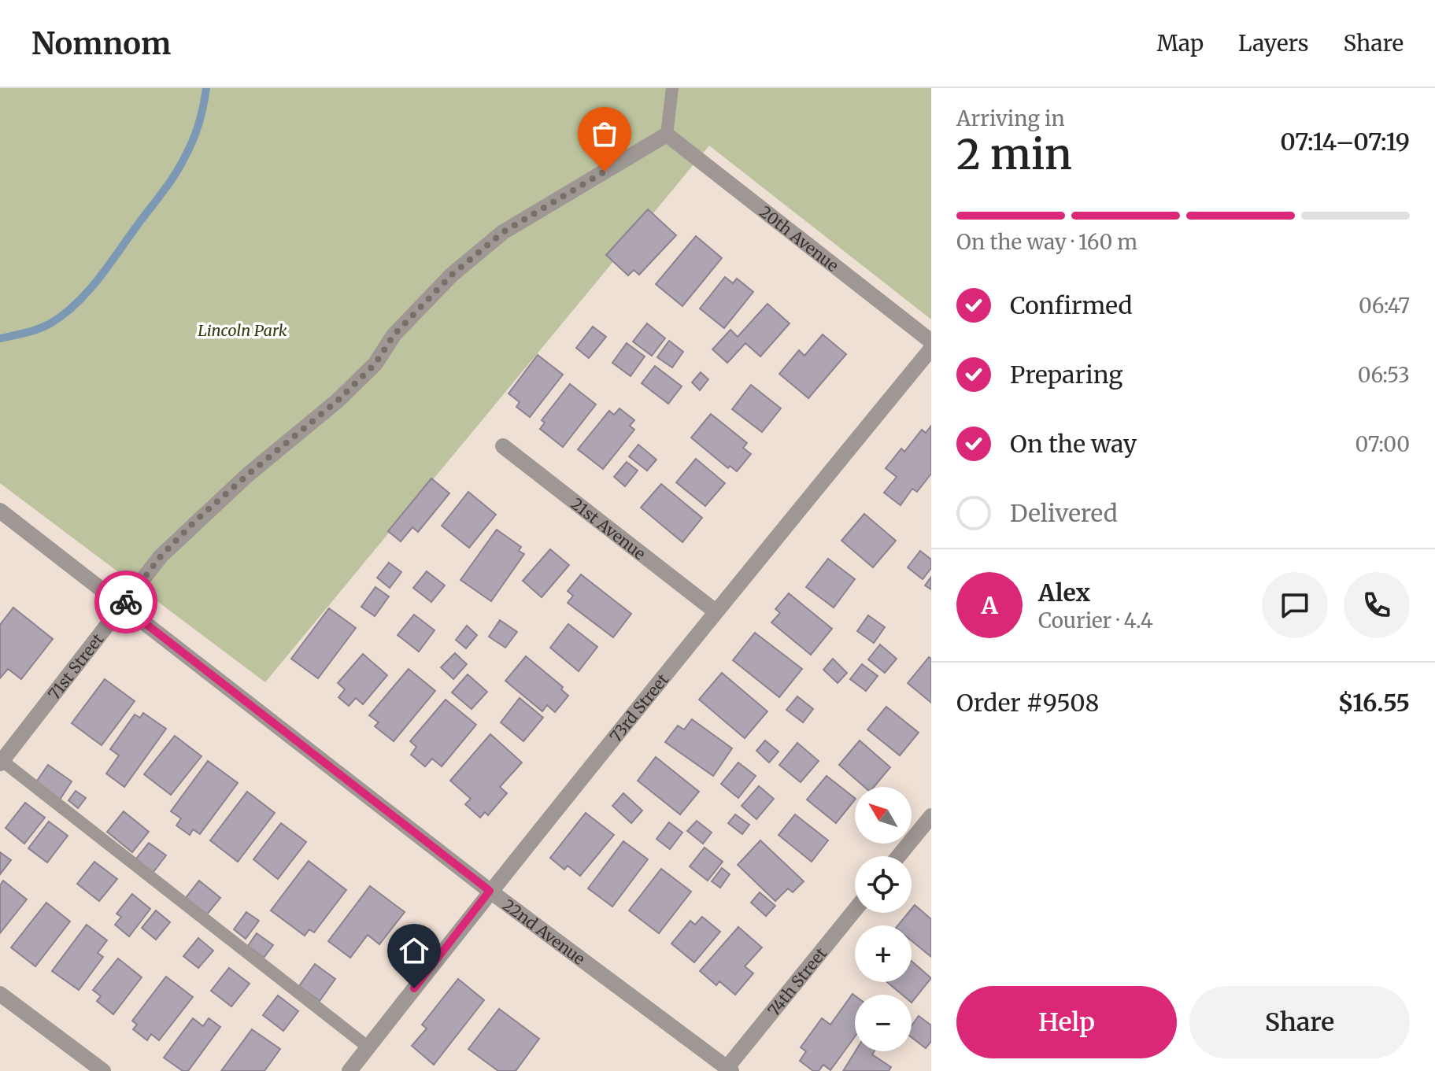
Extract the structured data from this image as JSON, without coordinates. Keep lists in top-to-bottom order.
{
  "streets": {
    "street": [
      "20th Avenue",
      "21st Avenue",
      "71st Street",
      "73rd Street",
      "22nd Avenue",
      "74th Street"
    ]
  },
  "crossings": [
    ["20th Avenue", "71st Street"],
    ["21st Avenue", "73rd Street"],
    ["71st Street", "22nd Avenue"],
    ["73rd Street", "22nd Avenue"],
    ["22nd Avenue", "74th Street"]
  ],
  "parks": ["Lincoln Park"],
  "north": "top left",
  "page": {
    "header": "Nomnom",
    "nav": ["Map", "Layers", "Share"],
    "heading": ["2 min", "Arriving in", "07:14–07:19"],
    "panel": [
      "Alex",
      "Courier · 4.4",
      "Order #9508",
      "$16.55"
    ],
    "bar": "On the way · 160 m",
    "list": [
      ["Confirmed", "06:47"],
      ["Preparing", "06:53"],
      ["On the way", "07:00"],
      "Delivered"
    ],
    "round": "A",
    "map_buttons": ["+", "−"],
    "buttons": ["Help", "Share"]
  }
}
